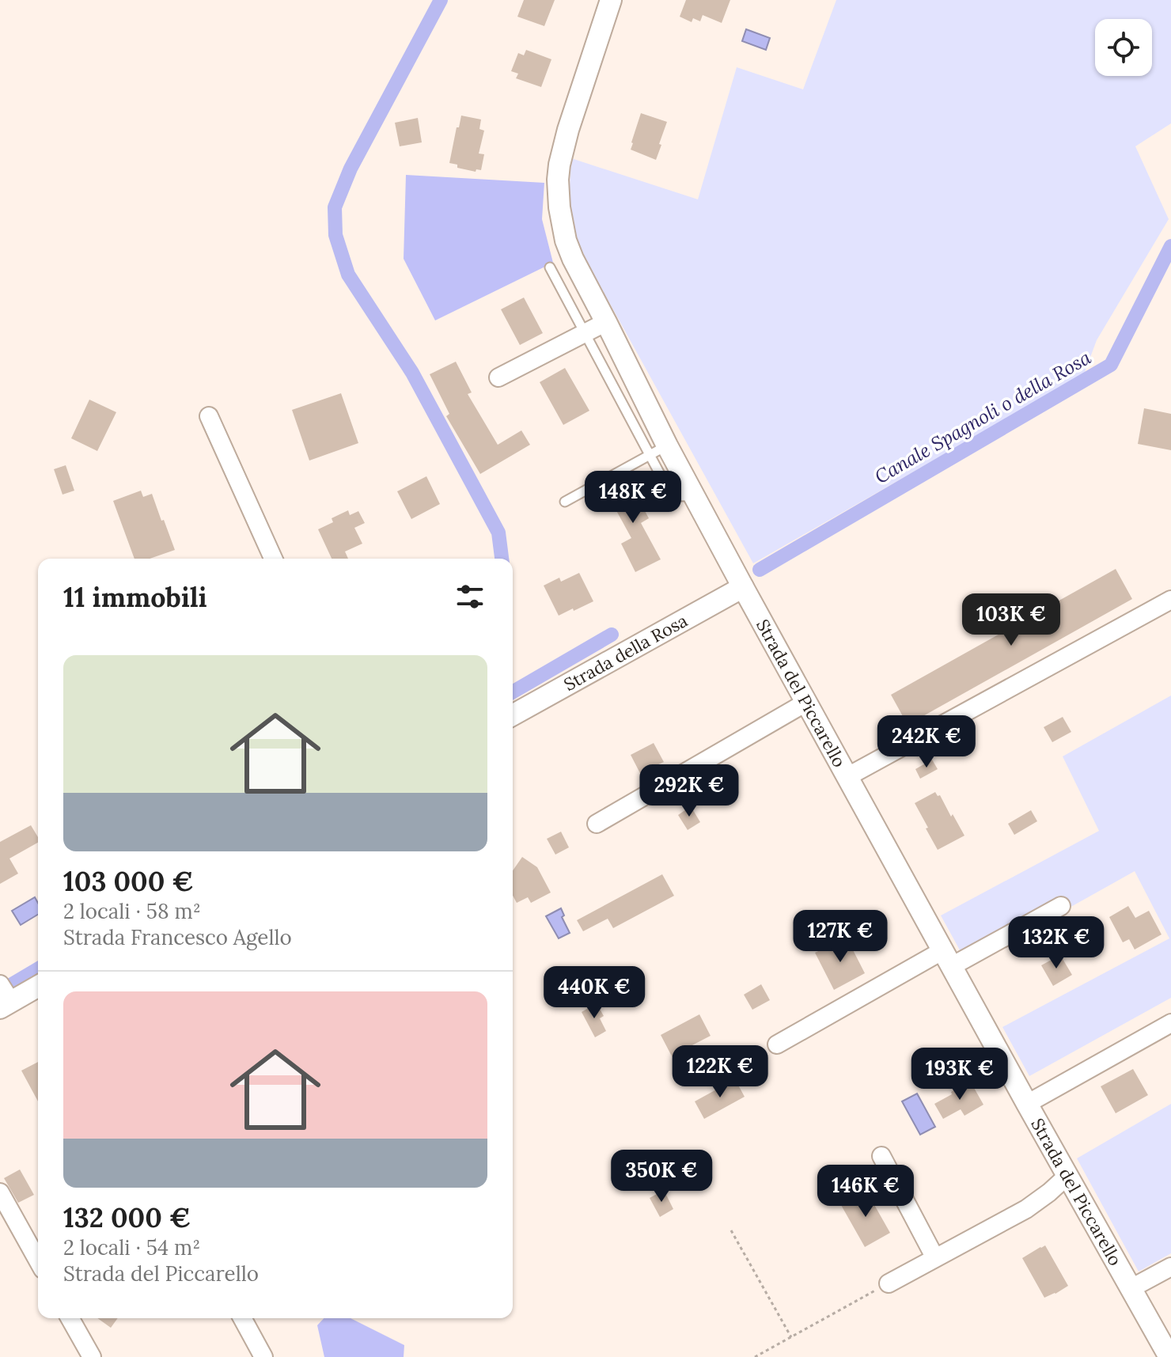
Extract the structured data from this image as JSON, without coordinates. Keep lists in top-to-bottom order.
{
  "streets": {
    "street": ["Strada della Rosa", "Strada del Piccarello"]
  },
  "crossings": [
    ["Strada della Rosa", "Strada del Piccarello"]
  ],
  "water": ["Canale Spagnoli o della Rosa"],
  "page": {
    "price": [
      "148K €",
      "103K €",
      "242K €",
      "292K €",
      "127K €",
      "132K €",
      "440K €",
      "122K €",
      "193K €",
      "350K €",
      "146K €"
    ],
    "heading": "11 immobili",
    "list": [
      {
        "name": "103 000 €",
        "note": "2 locali · 58 m² · Strada Francesco Agello"
      },
      {
        "name": "132 000 €",
        "note": "2 locali · 54 m² · Strada del Piccarello"
      }
    ]
  }
}
